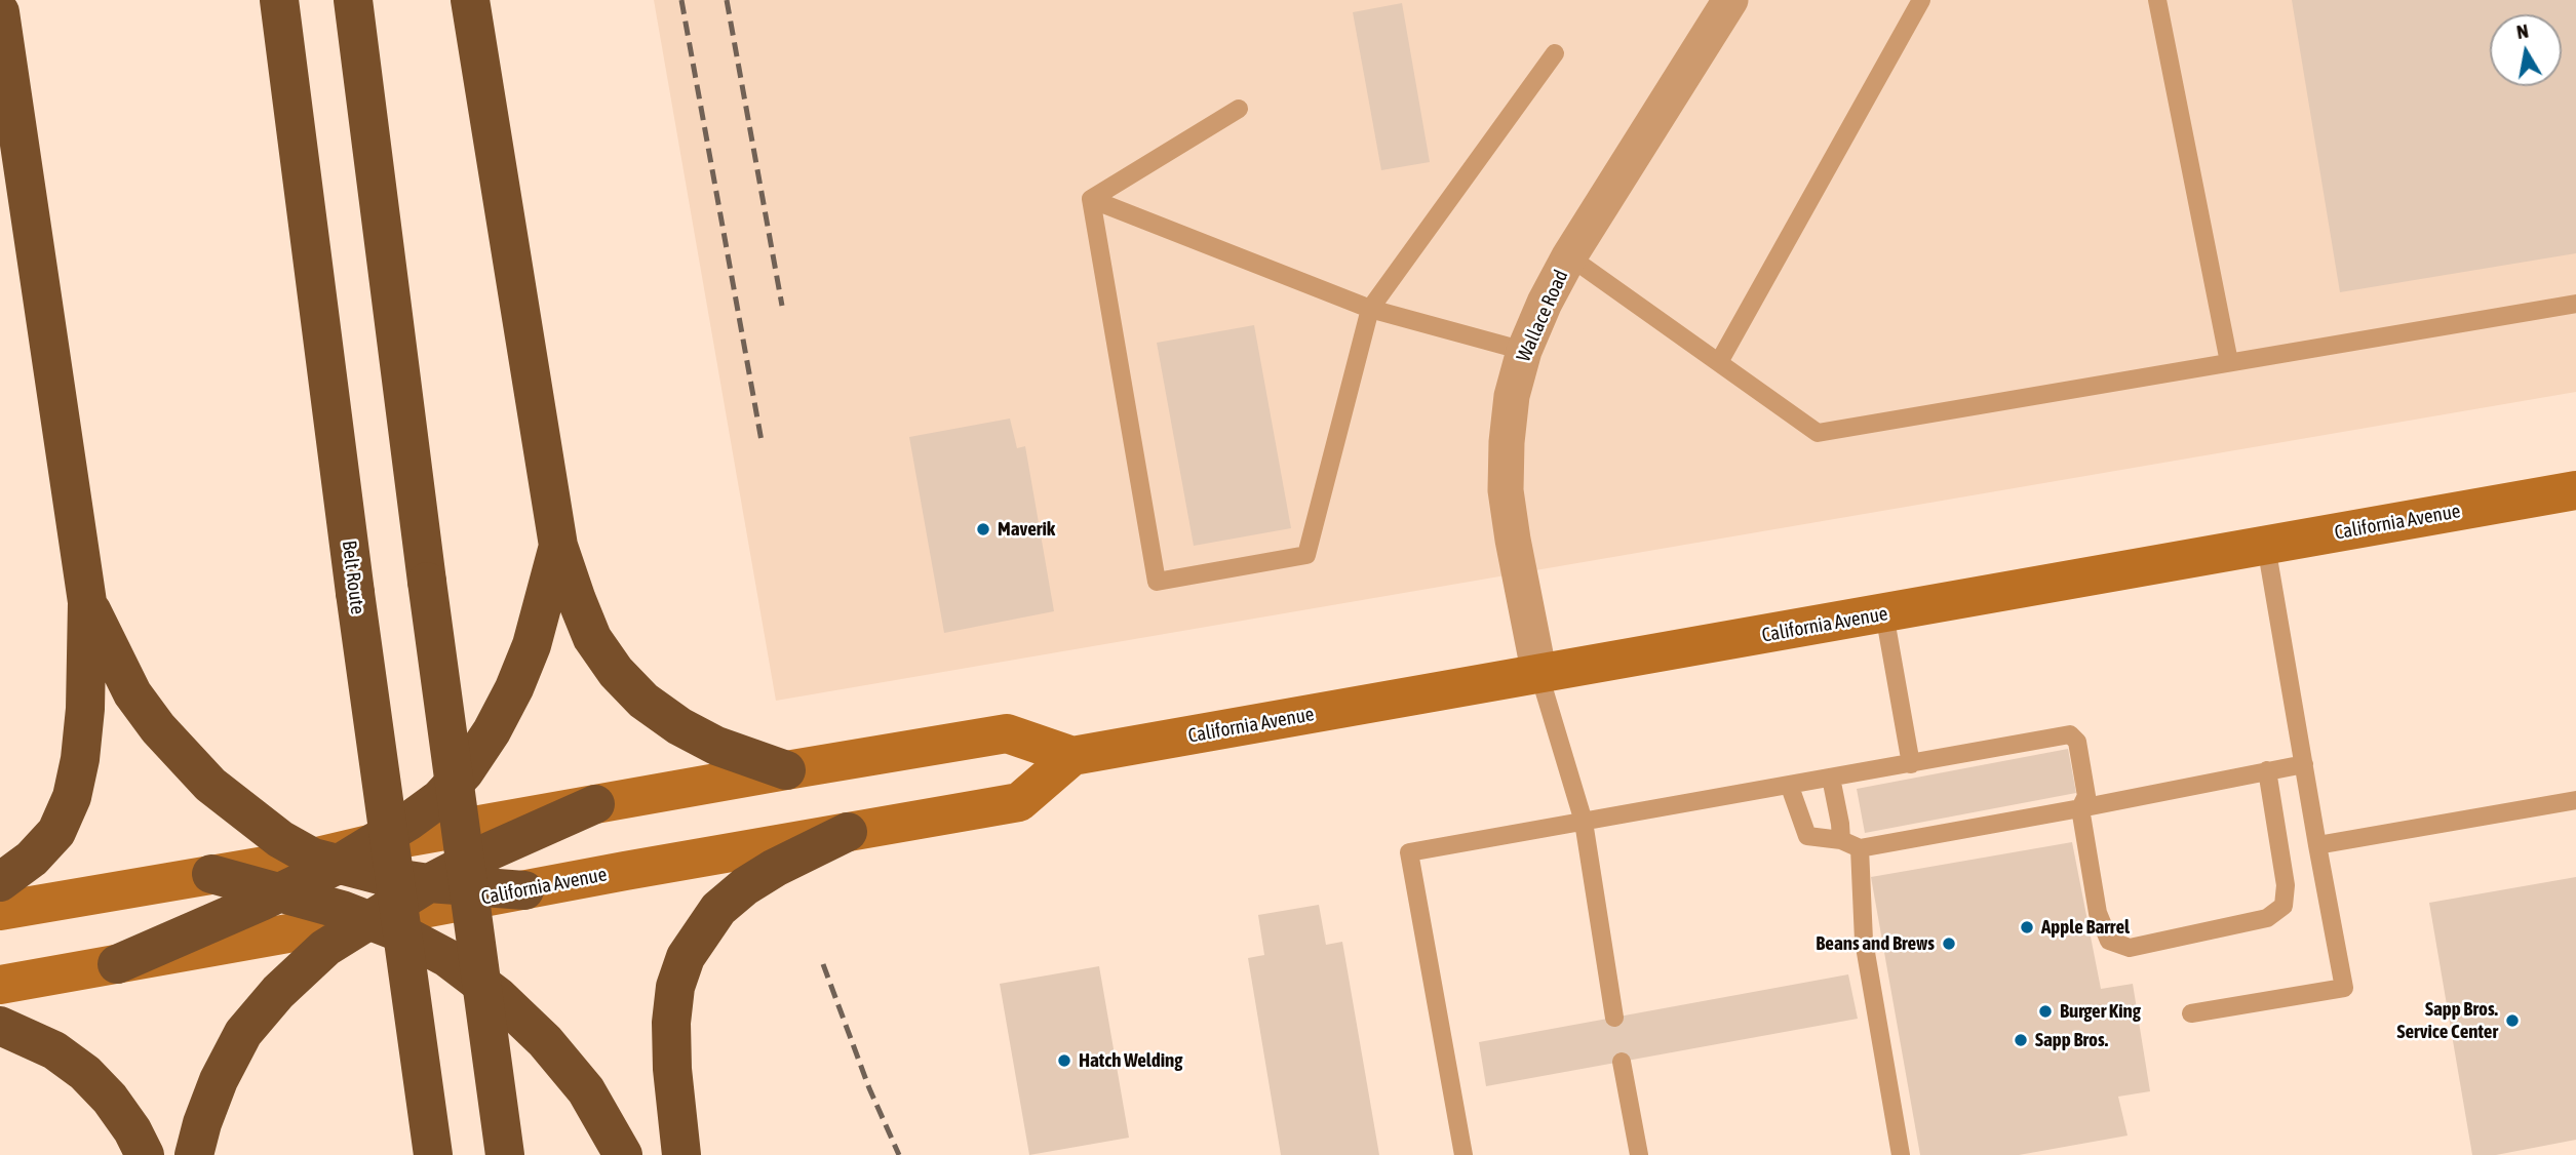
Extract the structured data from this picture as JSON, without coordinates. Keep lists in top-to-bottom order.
{
  "streets": {
    "highway": ["Belt Route"],
    "main road": ["California Avenue"],
    "street": ["Wallace Road"]
  },
  "crossings": [
    ["Wallace Road", "California Avenue"]
  ],
  "places": [
    "Maverik",
    "Apple Barrel",
    "Beans and Brews",
    "Burger King",
    "Sapp Bros. Service Center",
    "Sapp Bros.",
    "Hatch Welding"
  ],
  "north": "top"
}
